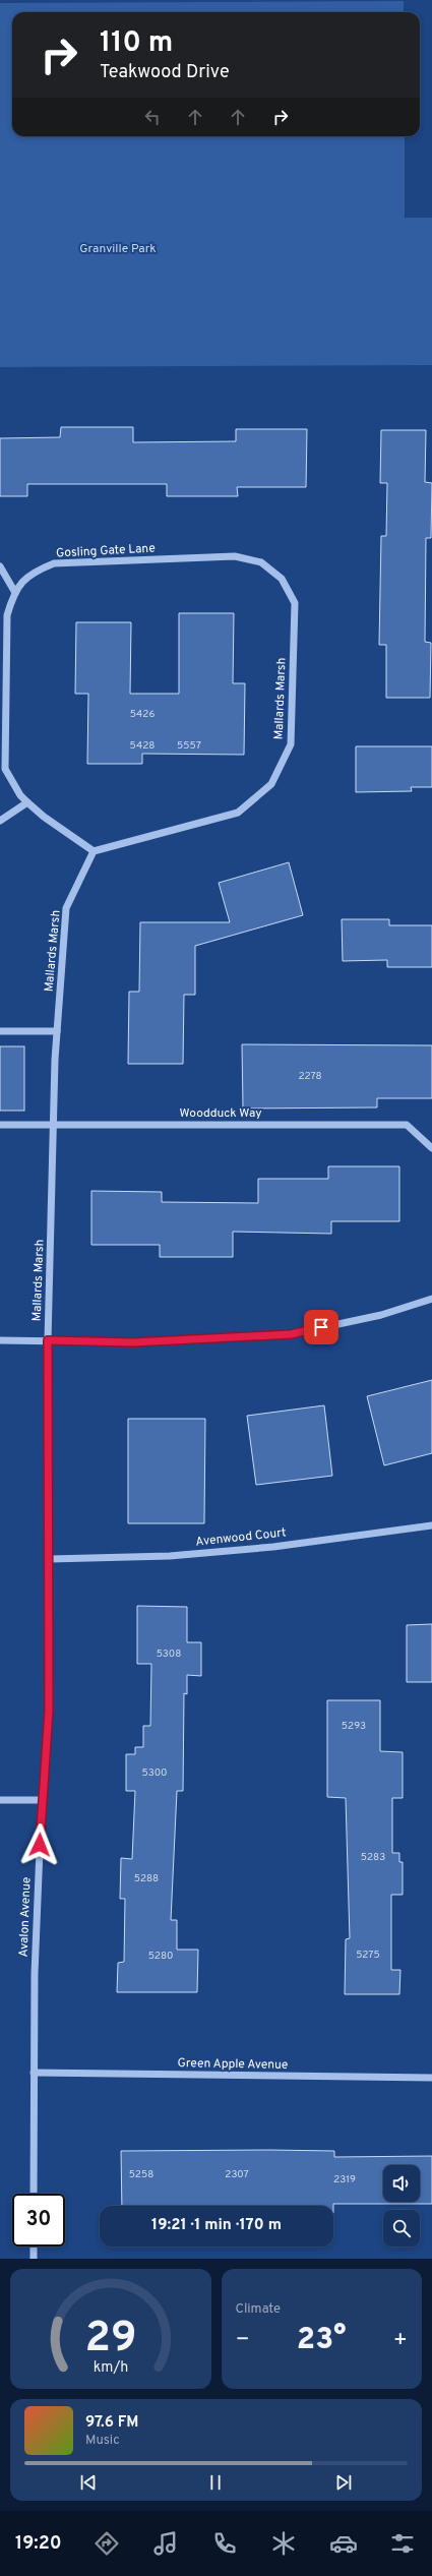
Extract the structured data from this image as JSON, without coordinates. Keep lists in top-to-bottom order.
{
  "streets": {
    "street": [
      "Gosling Gate Lane",
      "Mallards Marsh",
      "Woodduck Way",
      "Avenwood Court",
      "Avalon Avenue",
      "Green Apple Avenue"
    ]
  },
  "crossings": [
    ["Gosling Gate Lane", "Mallards Marsh"],
    ["Mallards Marsh", "Woodduck Way"],
    ["Mallards Marsh", "Avalon Avenue"],
    ["Avenwood Court", "Avalon Avenue"],
    ["Avalon Avenue", "Green Apple Avenue"]
  ],
  "parks": ["Granville Park"],
  "house_numbers": [
    "5426",
    "5428",
    "5557",
    "2278",
    "5308",
    "5293",
    "5300",
    "5283",
    "5288",
    "5275",
    "5280",
    "5258",
    "2307",
    "2319"
  ],
  "page": {
    "turn": ["110 m", "Teakwood Drive"],
    "limit": "30",
    "trip": "19:21 · 1 min · 170 m",
    "tile": "Climate",
    "heat": ["−", "23°", "+"],
    "song": ["97.6 FM", "Music"],
    "tabs": "19:20",
    "gauge": ["29", "km/h"]
  }
}
